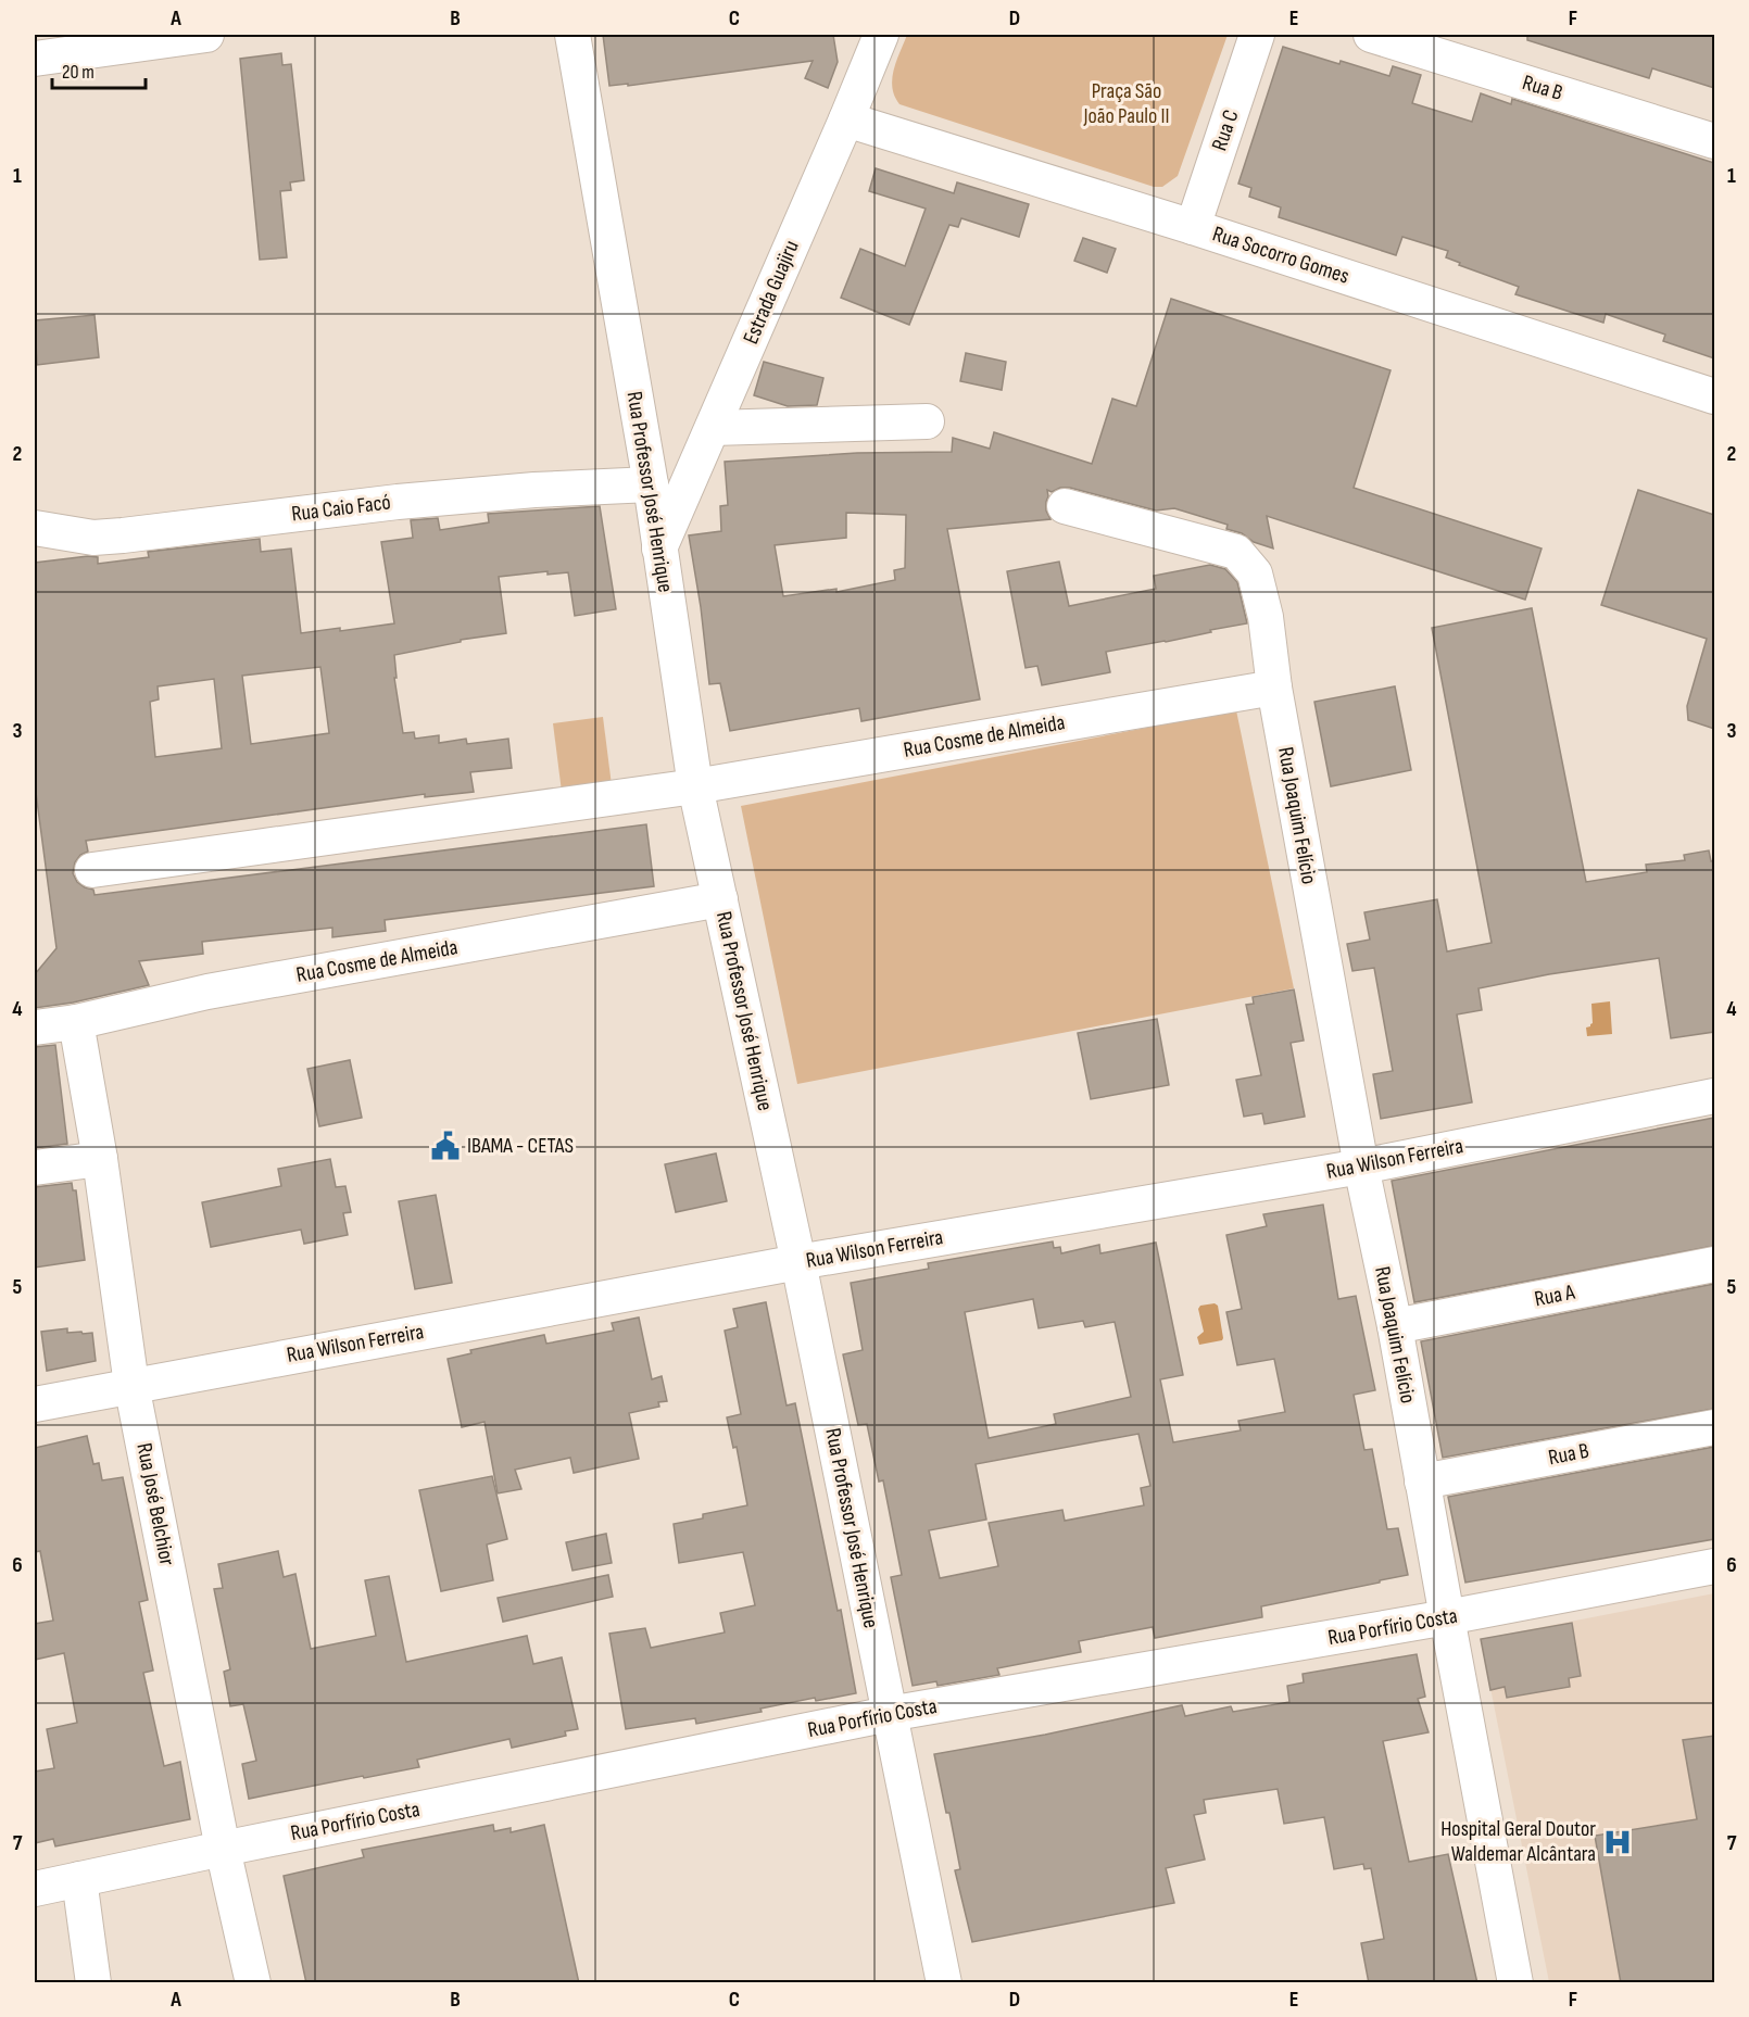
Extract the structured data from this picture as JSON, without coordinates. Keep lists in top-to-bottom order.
{
  "streets": {
    "street": [
      "Rua B",
      "Rua C",
      "Rua Socorro Gomes",
      "Estrada Guajiru",
      "Rua Professor José Henrique",
      "Rua Caio Facó",
      "Rua Cosme de Almeida",
      "Rua Joaquim Felício",
      "Rua Wilson Ferreira",
      "Rua A",
      "Rua José Belchior",
      "Rua Porfírio Costa"
    ]
  },
  "crossings": [
    ["Rua B", "Rua Joaquim Felício"],
    ["Rua C", "Rua Socorro Gomes"],
    ["Rua Socorro Gomes", "Estrada Guajiru"],
    ["Estrada Guajiru", "Rua Professor José Henrique"],
    ["Rua Professor José Henrique", "Rua Caio Facó"],
    ["Rua Professor José Henrique", "Rua Cosme de Almeida"],
    ["Rua Professor José Henrique", "Rua Wilson Ferreira"],
    ["Rua Professor José Henrique", "Rua Porfírio Costa"],
    ["Rua Cosme de Almeida", "Rua Joaquim Felício"],
    ["Rua Cosme de Almeida", "Rua José Belchior"],
    ["Rua Joaquim Felício", "Rua Wilson Ferreira"],
    ["Rua Joaquim Felício", "Rua A"],
    ["Rua Joaquim Felício", "Rua Porfírio Costa"],
    ["Rua Wilson Ferreira", "Rua José Belchior"],
    ["Rua José Belchior", "Rua Porfírio Costa"]
  ],
  "parks": ["Praça São João Paulo II"],
  "places": {
    "public building": ["IBAMA - CETAS"],
    "hospital": ["Hospital Geral Doutor Waldemar Alcântara"]
  },
  "scale_bar": "20 m",
  "grid": {
    "columns": [
      "A",
      "B",
      "C",
      "D",
      "E",
      "F"
    ],
    "rows": [
      "1",
      "2",
      "3",
      "4",
      "5",
      "6",
      "7"
    ]
  }
}
